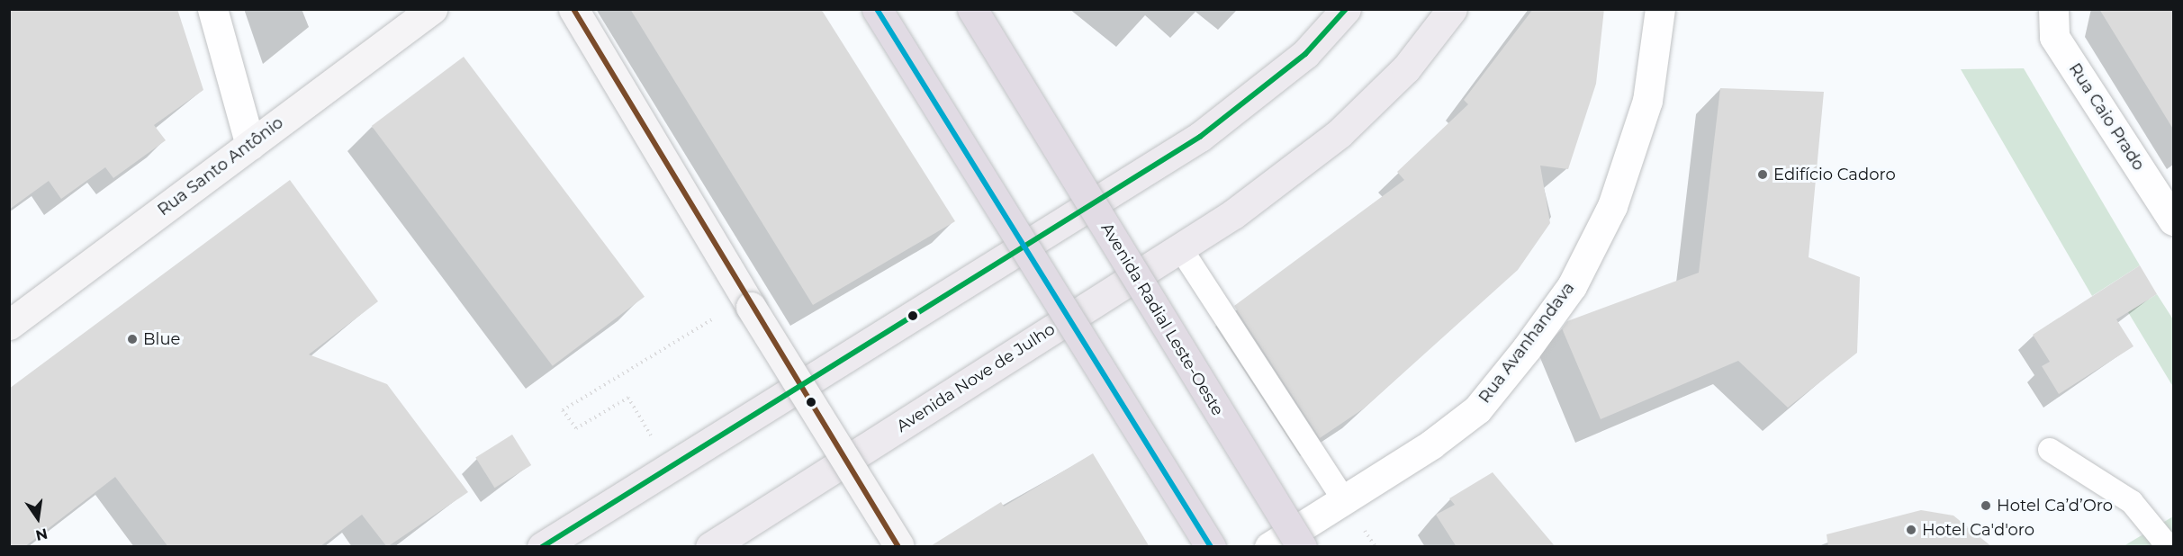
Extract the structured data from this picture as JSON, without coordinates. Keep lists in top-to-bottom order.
{
  "streets": {
    "highway": ["Avenida Radial Leste-Oeste"],
    "main road": ["Rua Santo Antônio", "Avenida Nove de Julho"],
    "street": ["Rua Caio Prado", "Rua Avanhandava"]
  },
  "places": [
    "Edifício Cadoro",
    "Blue",
    "Hotel Ca’d’Oro",
    "Hotel Ca'd'oro"
  ],
  "north": "bottom"
}
